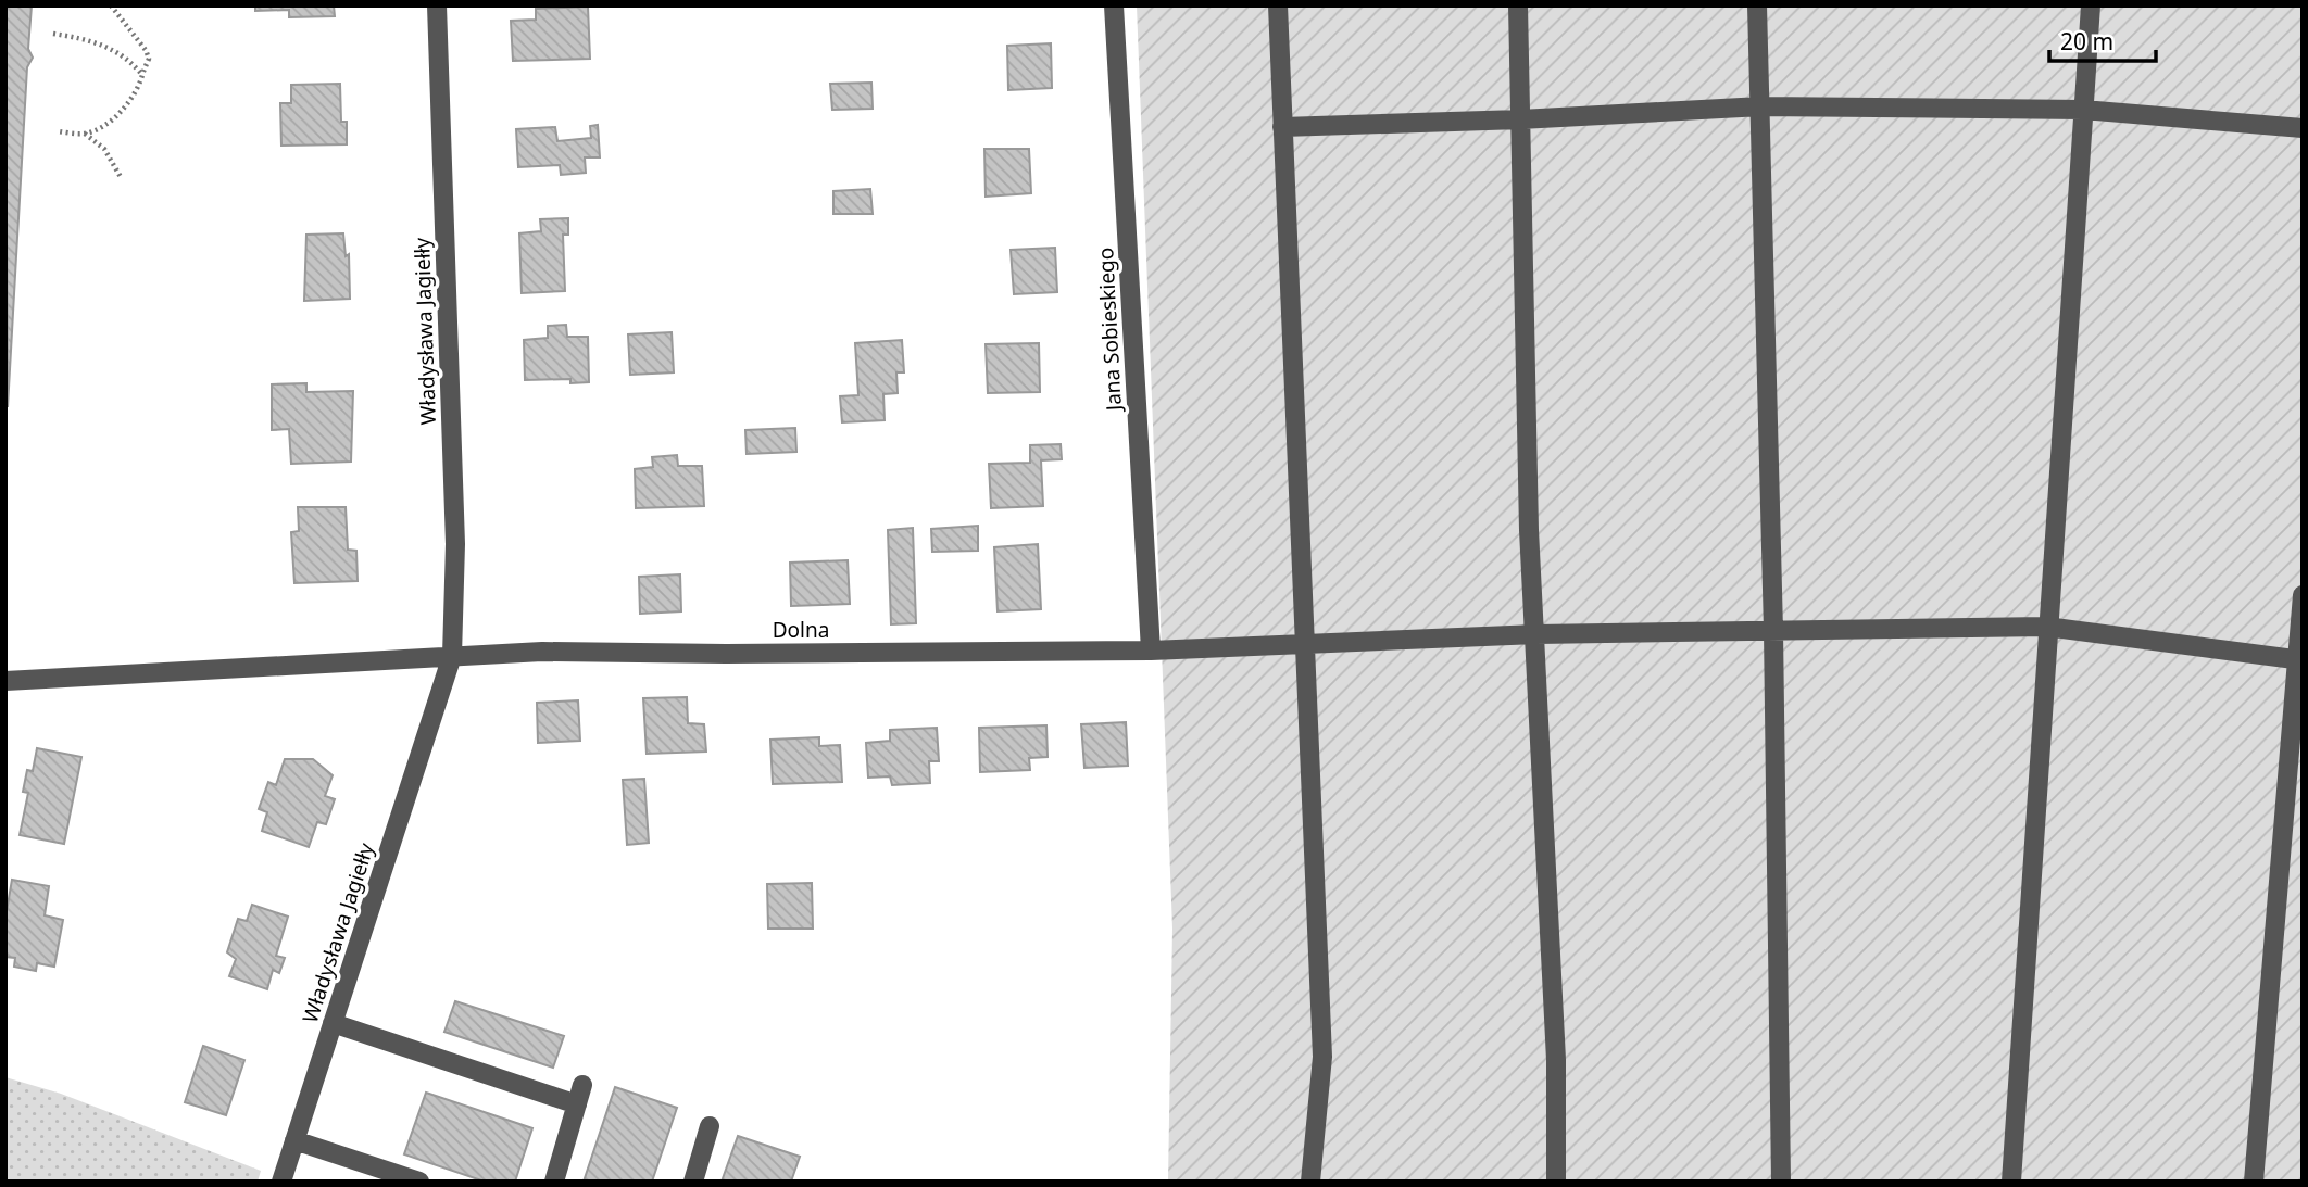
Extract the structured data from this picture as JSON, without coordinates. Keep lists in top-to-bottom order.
{
  "streets": {
    "street": ["Jana Sobieskiego", "Władysława Jagiełły", "Dolna"]
  },
  "crossings": [
    ["Jana Sobieskiego", "Dolna"],
    ["Władysława Jagiełły", "Dolna"]
  ],
  "scale_bar": "20 m"
}
